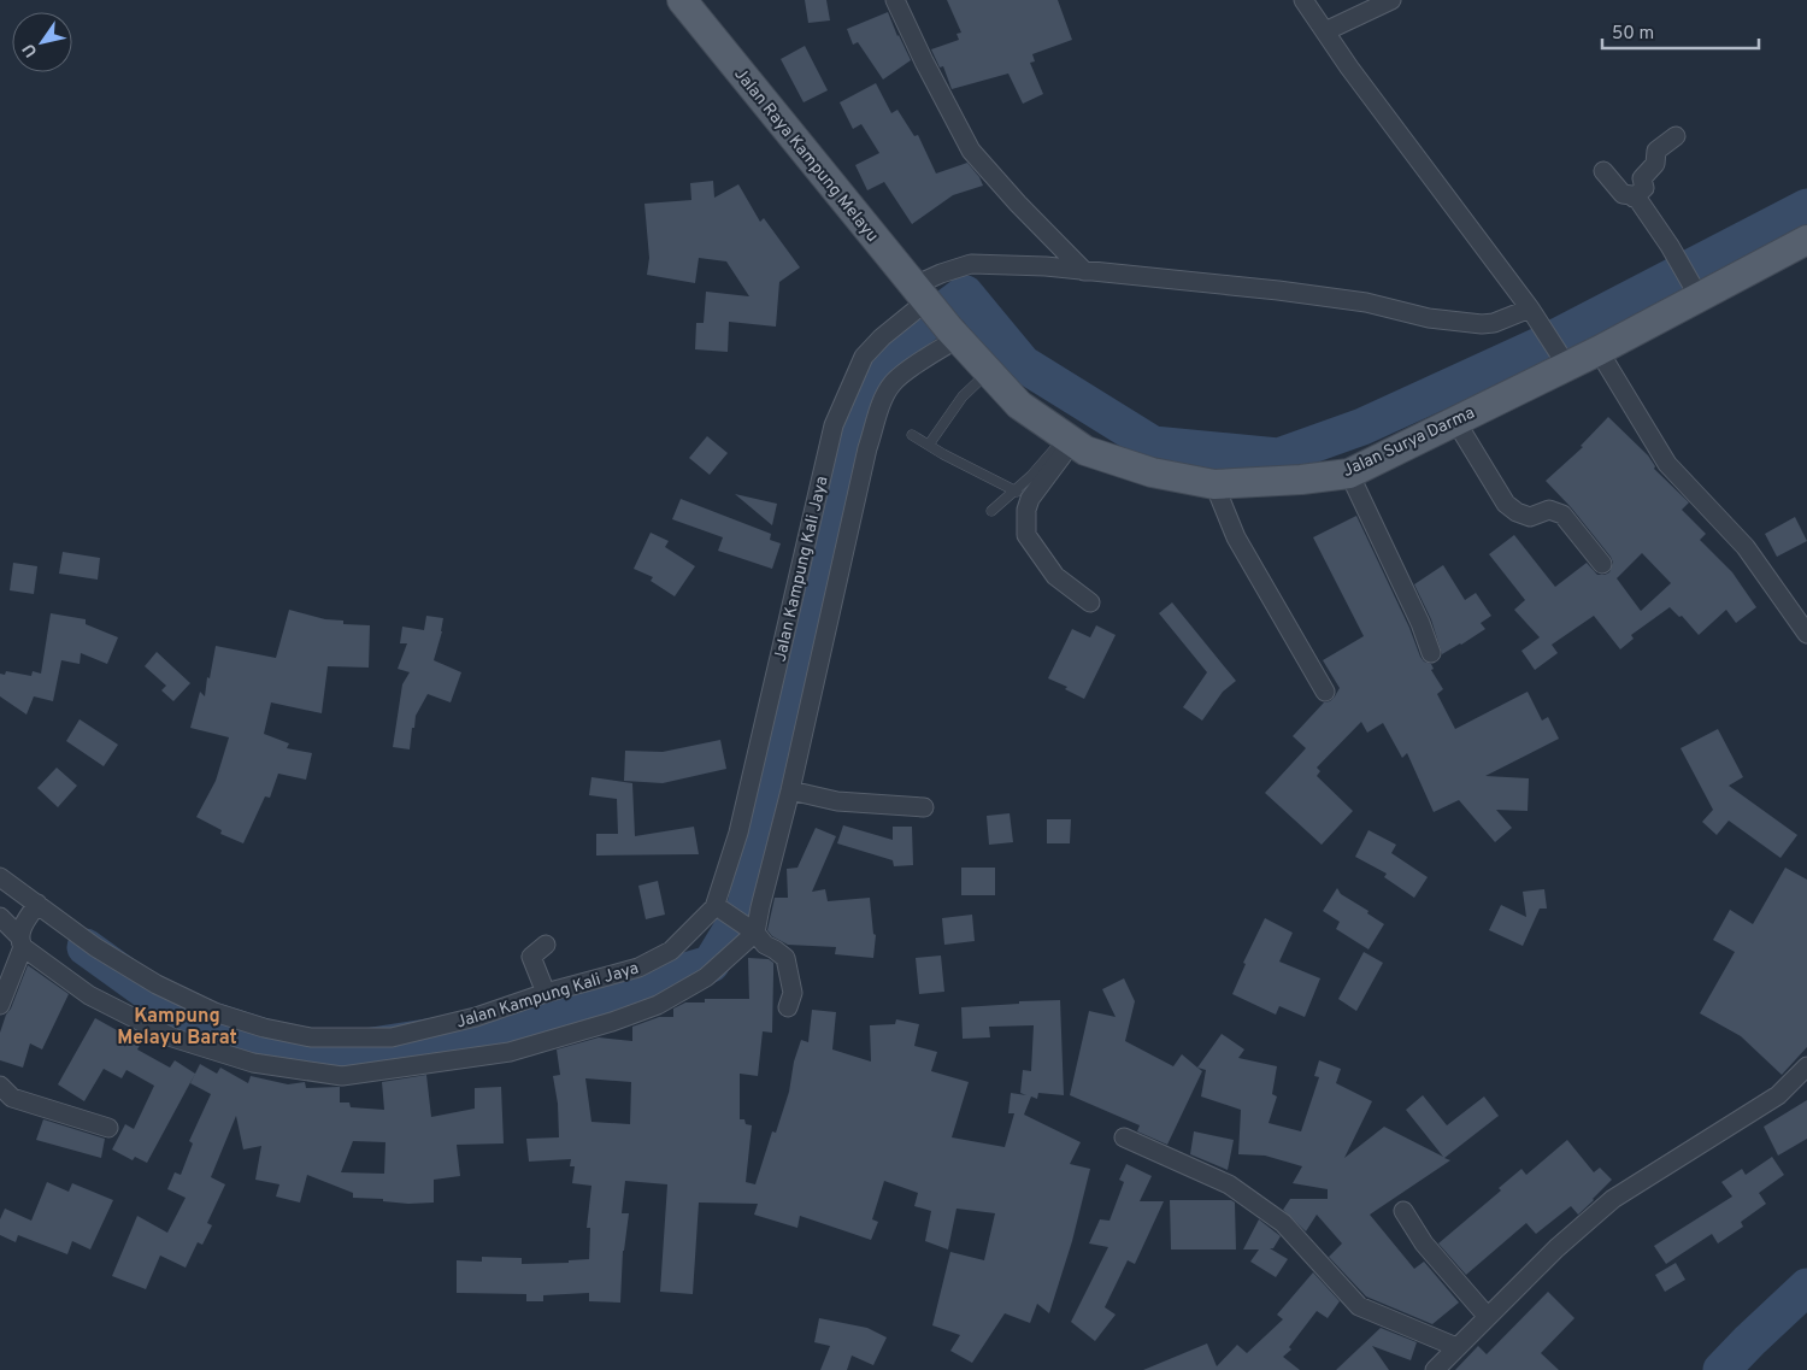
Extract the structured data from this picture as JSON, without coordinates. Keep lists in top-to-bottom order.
{
  "streets": {
    "main road": ["Jalan Raya Kampung Melayu", "Jalan Surya Darma"],
    "street": ["Jalan Kampung Kali Jaya"]
  },
  "crossings": [
    ["Jalan Raya Kampung Melayu", "Jalan Surya Darma"],
    ["Jalan Raya Kampung Melayu", "Jalan Kampung Kali Jaya"],
    ["Jalan Surya Darma", "Jalan Kampung Kali Jaya"]
  ],
  "districts": ["Kampung Melayu Barat"],
  "scale_bar": "50 m",
  "north": "bottom left"
}
